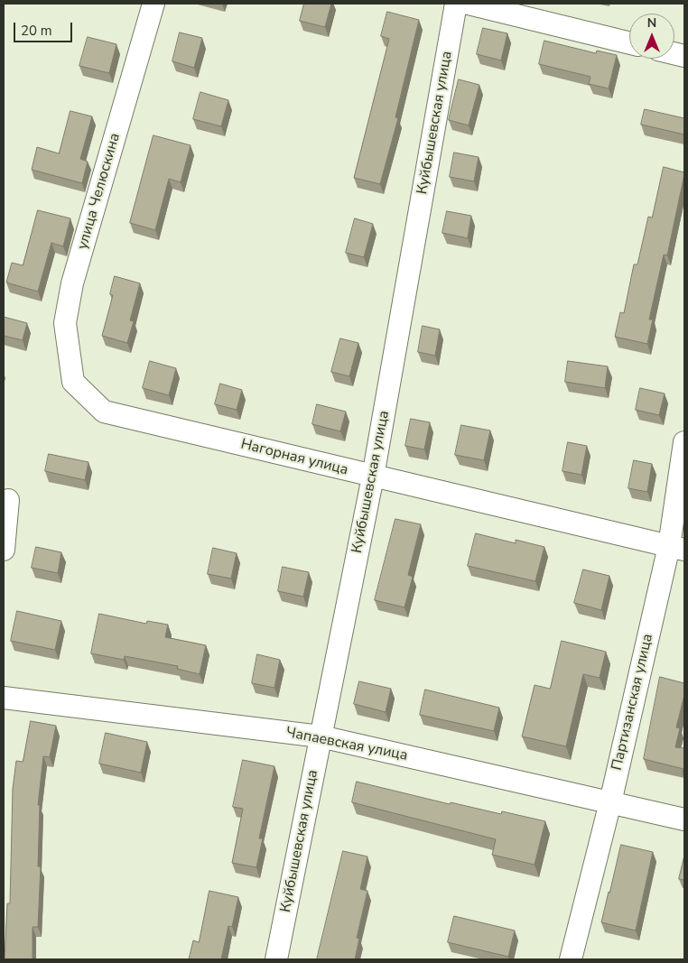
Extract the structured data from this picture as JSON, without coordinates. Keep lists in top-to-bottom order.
{
  "streets": {
    "street": [
      "Куйбышевская улица",
      "улица Челюскина",
      "Нагорная улица",
      "Партизанская улица",
      "Чапаевская улица"
    ]
  },
  "crossings": [
    ["Куйбышевская улица", "Нагорная улица"],
    ["Куйбышевская улица", "Чапаевская улица"],
    ["улица Челюскина", "Нагорная улица"],
    ["Нагорная улица", "Партизанская улица"],
    ["Партизанская улица", "Чапаевская улица"]
  ],
  "scale_bar": "20 m",
  "north": "top"
}
